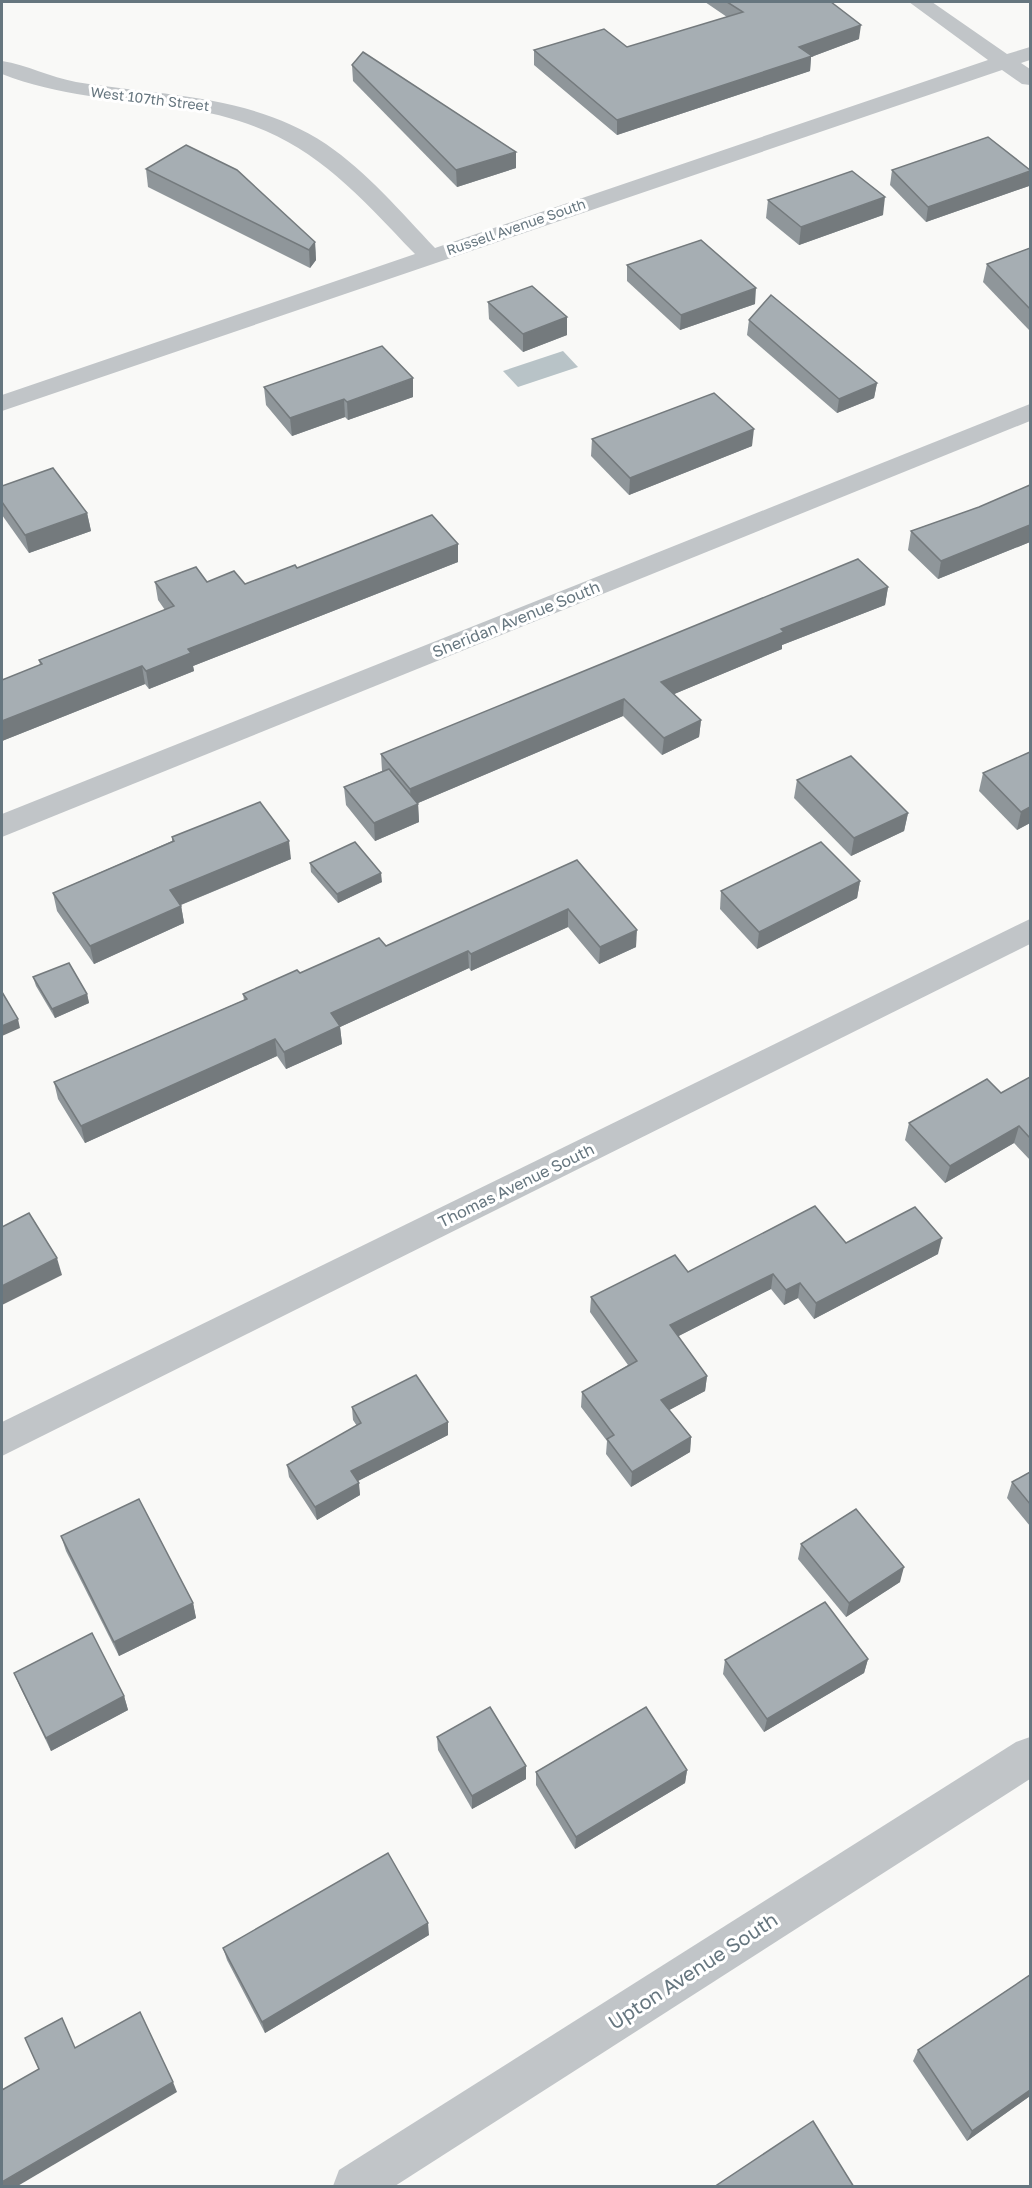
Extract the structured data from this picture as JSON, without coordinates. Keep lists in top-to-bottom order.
{
  "streets": {
    "street": [
      "West 107th Street",
      "Russell Avenue South",
      "Sheridan Avenue South",
      "Thomas Avenue South",
      "Upton Avenue South"
    ]
  },
  "crossings": [
    ["West 107th Street", "Russell Avenue South"]
  ]
}
